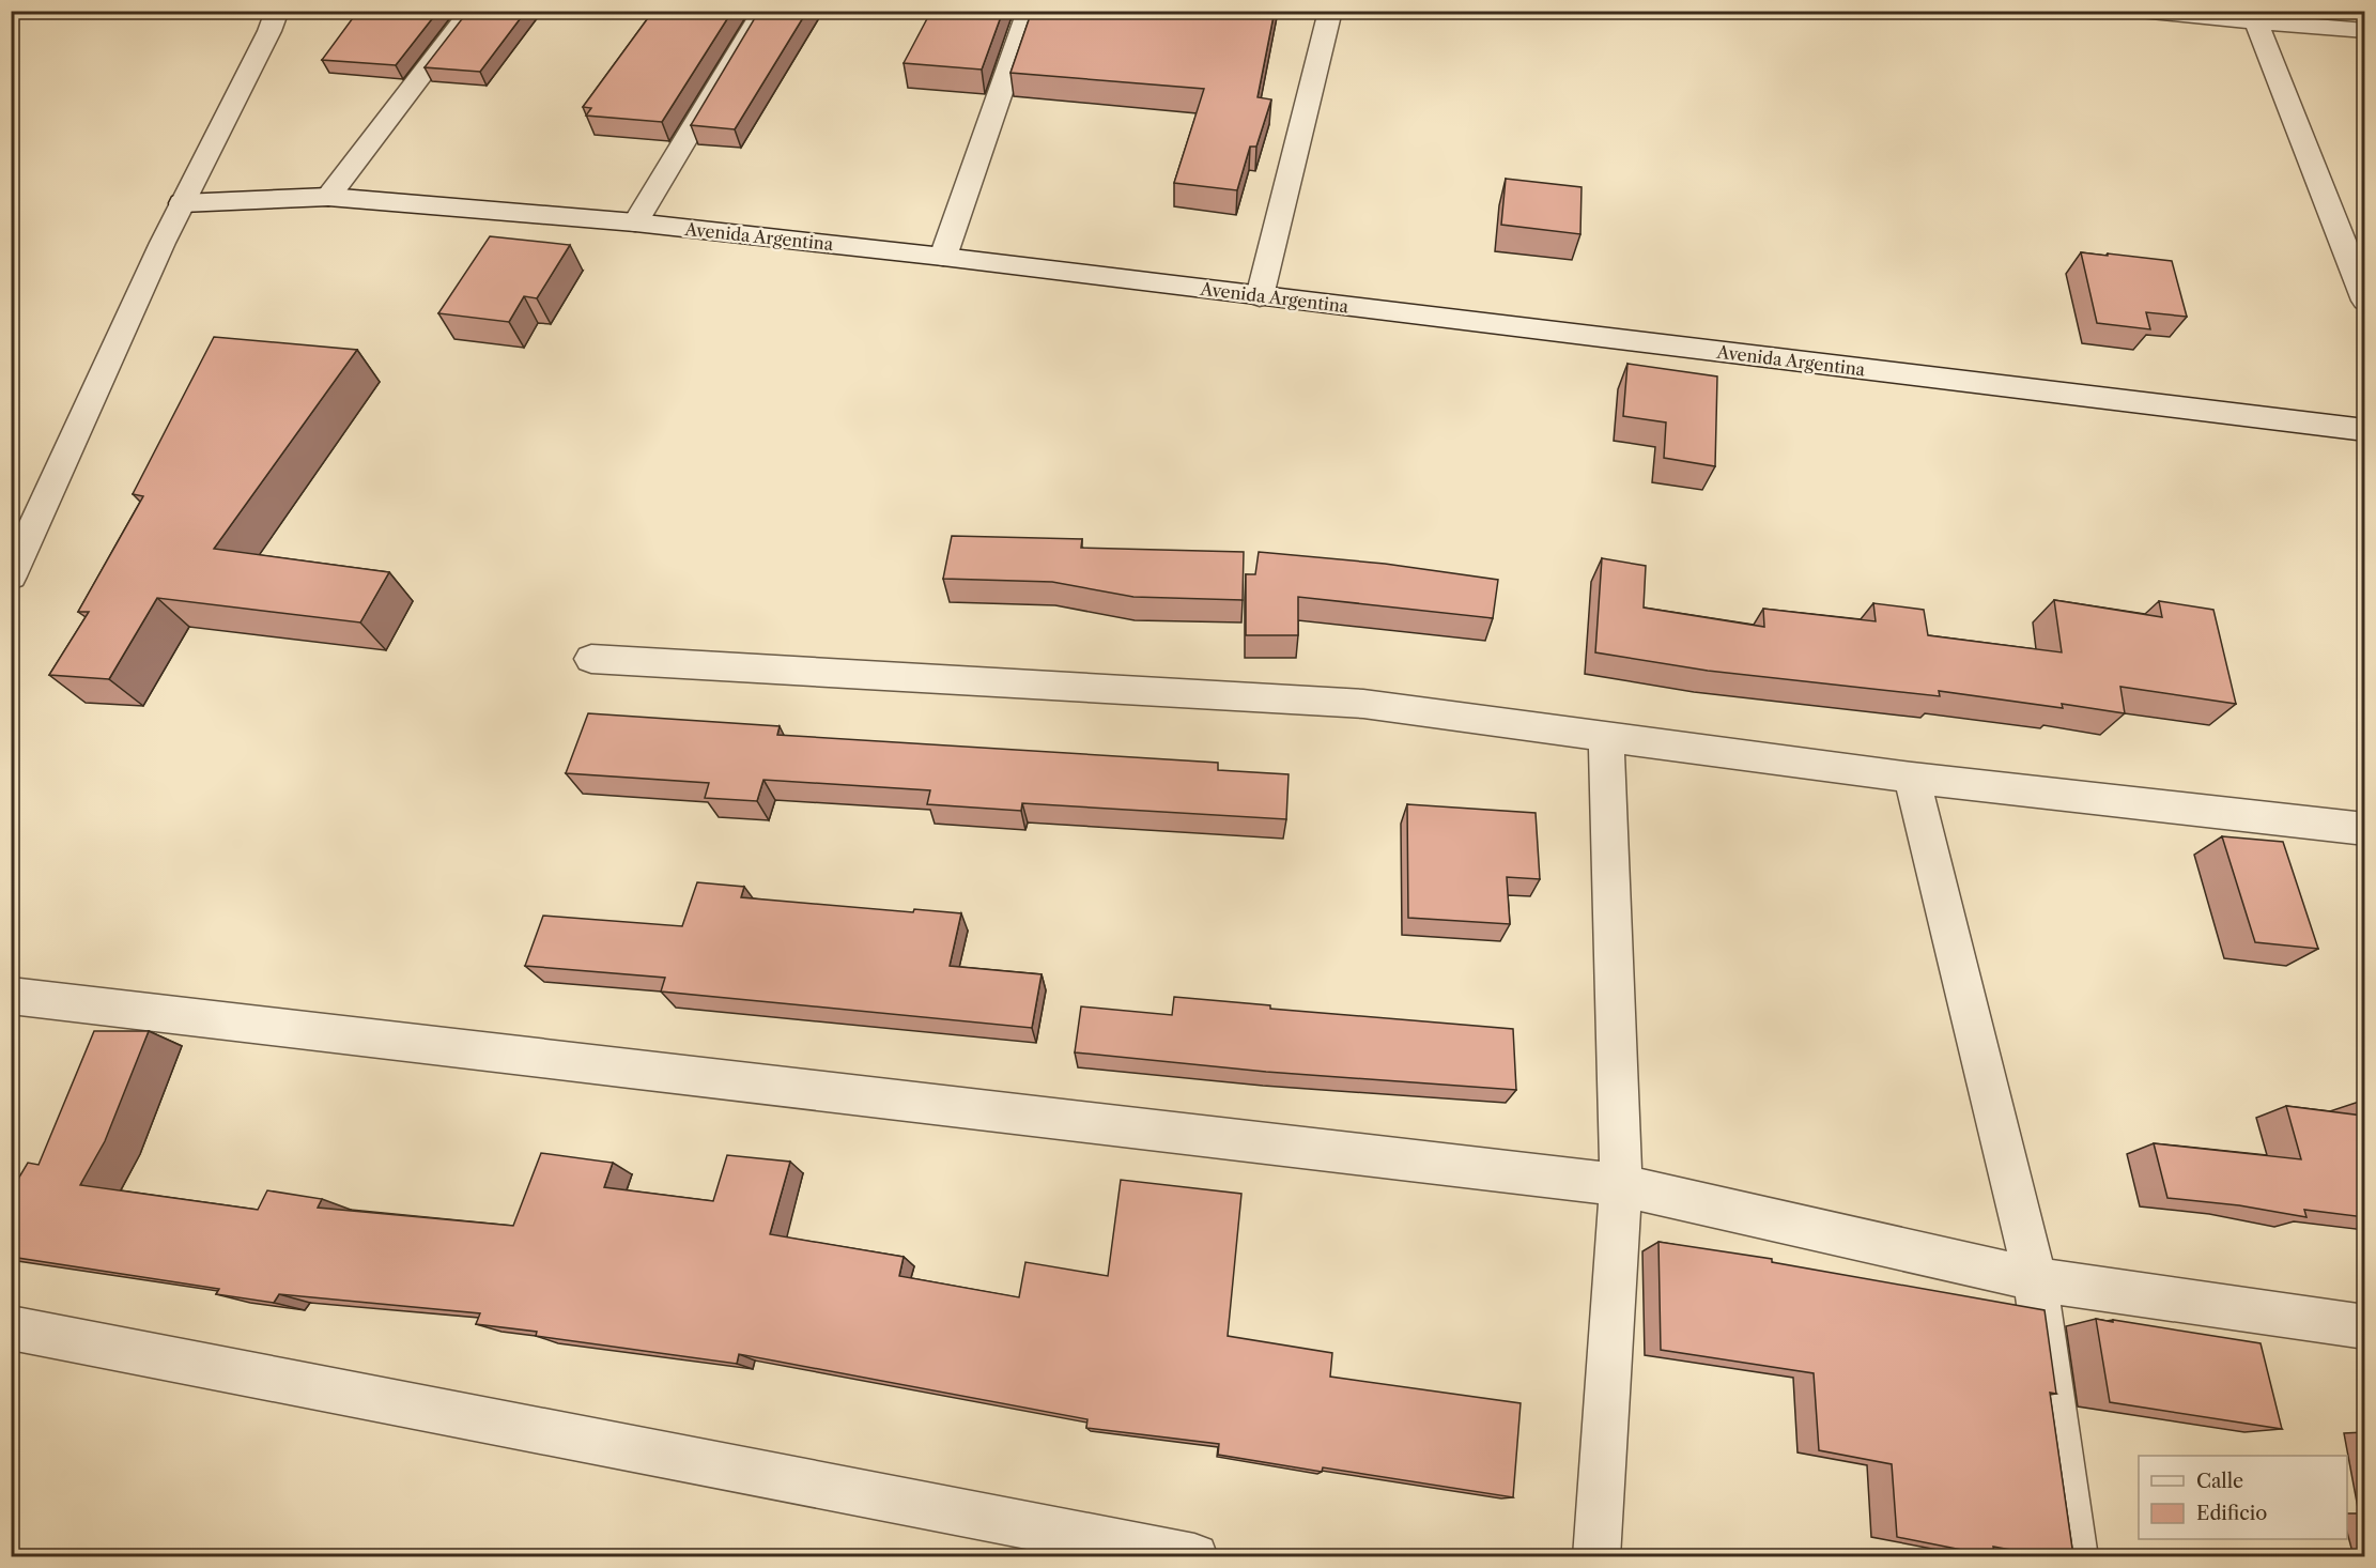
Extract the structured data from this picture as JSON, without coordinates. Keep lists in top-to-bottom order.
{
  "streets": {
    "street": ["Avenida Argentina"]
  },
  "legend": ["Calle", "Edificio"]
}
